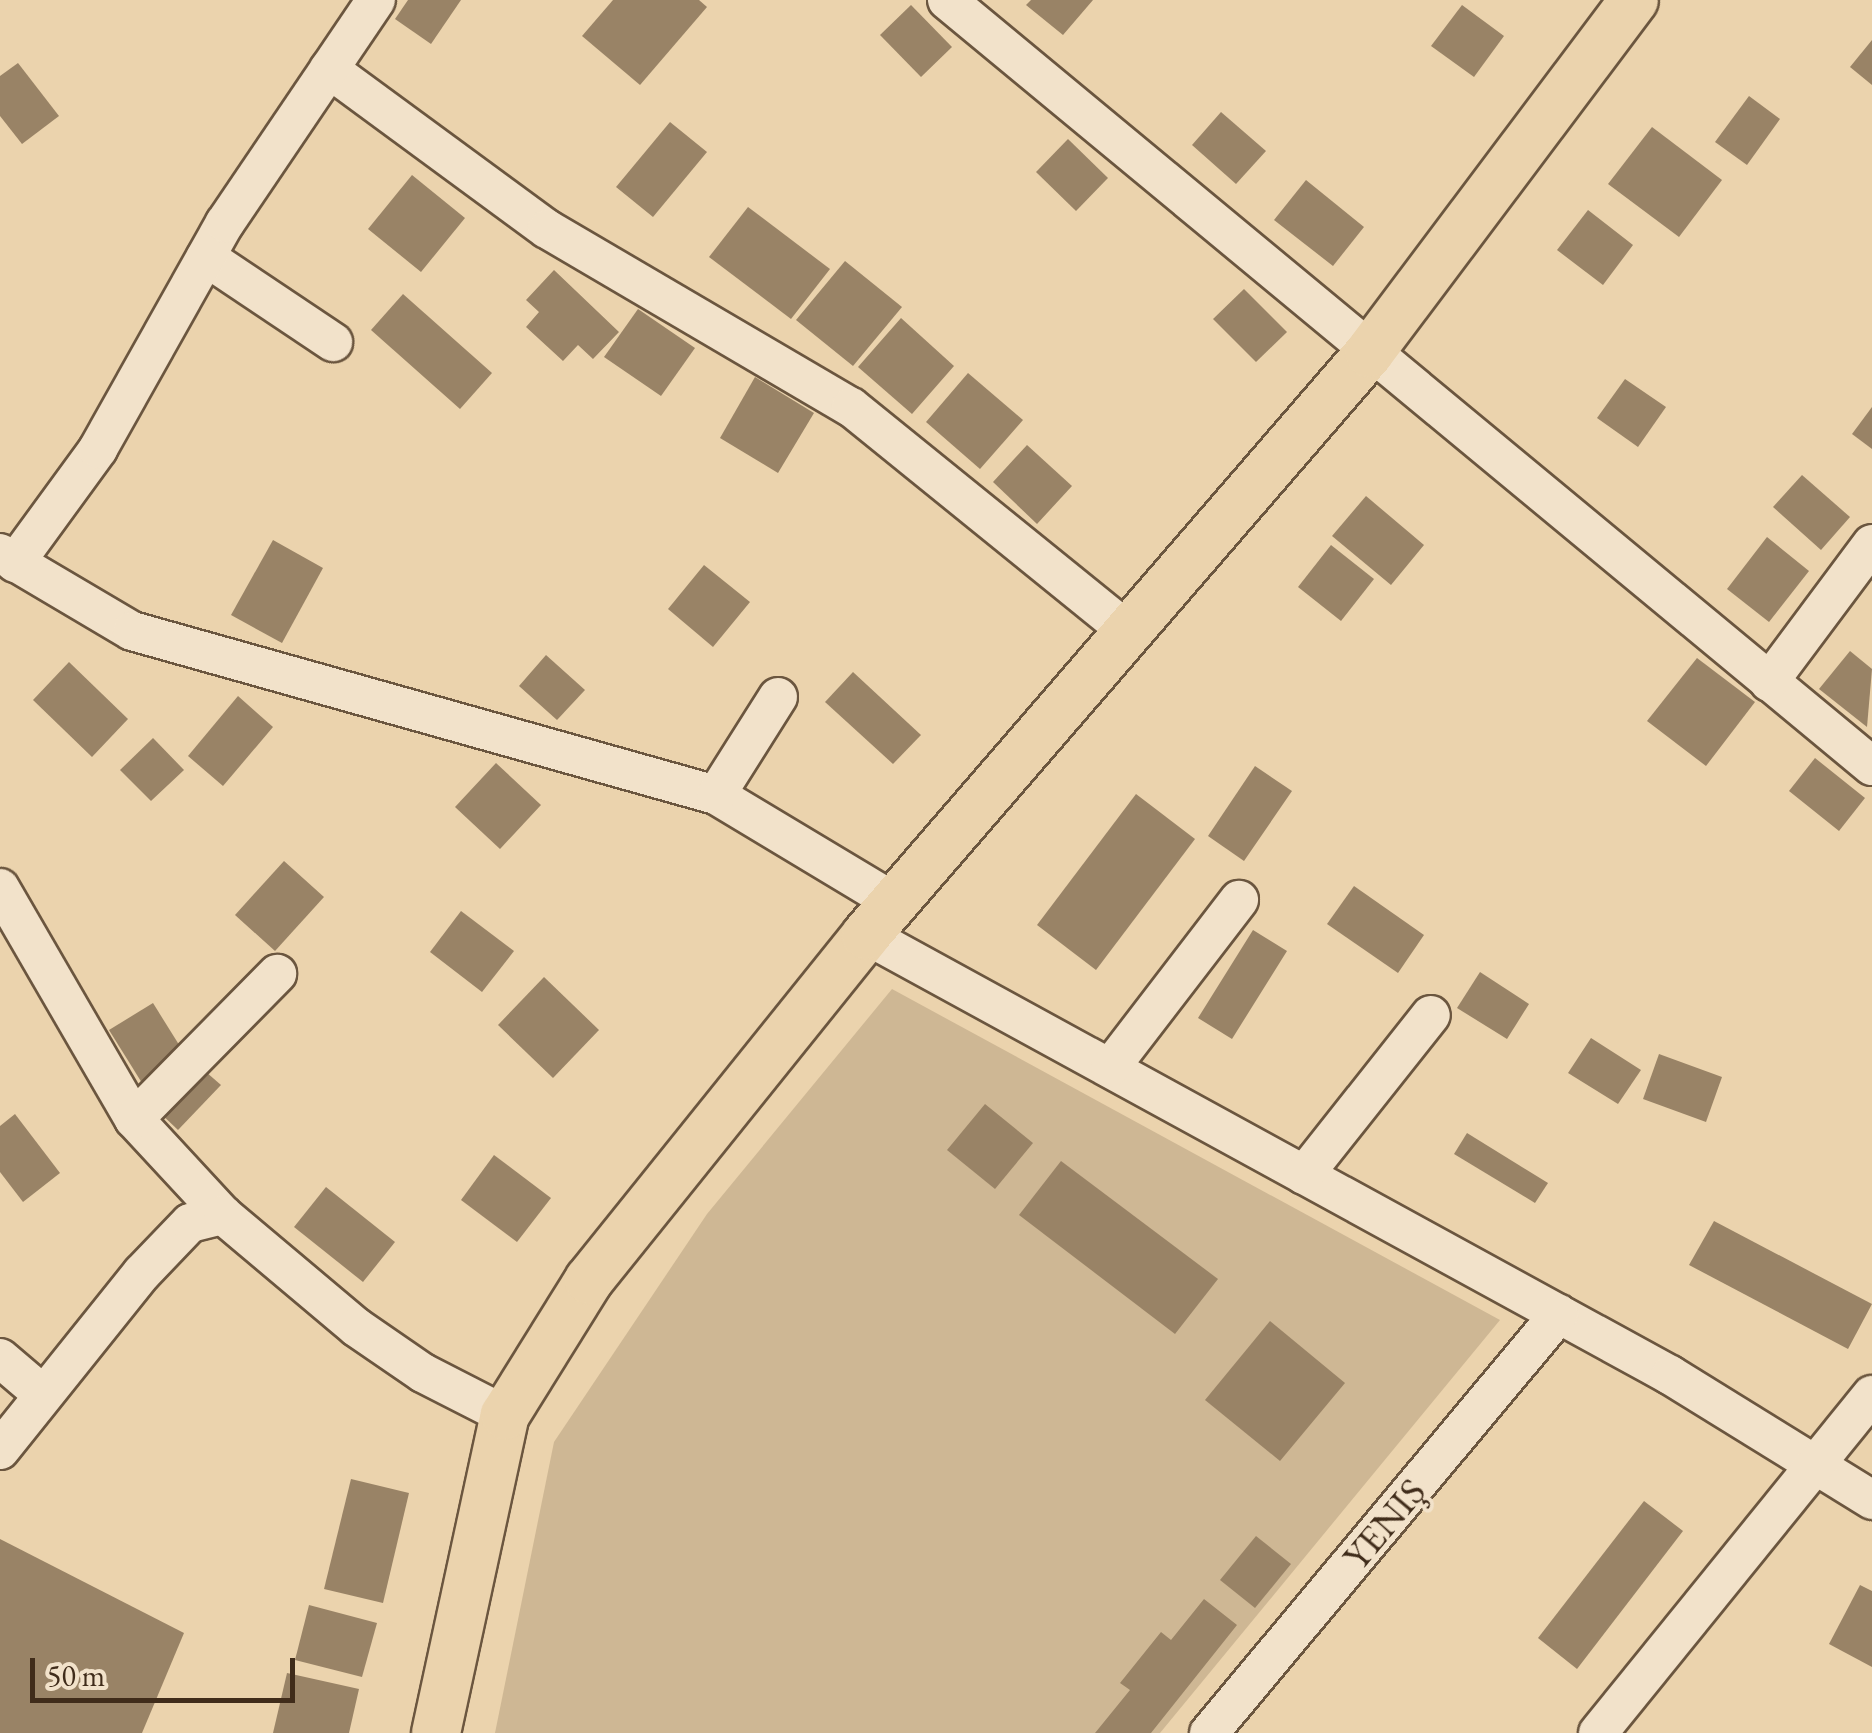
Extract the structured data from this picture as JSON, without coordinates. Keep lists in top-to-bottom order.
{
  "streets": {
    "street": ["YENIŞ"]
  },
  "scale_bar": "50 m"
}
